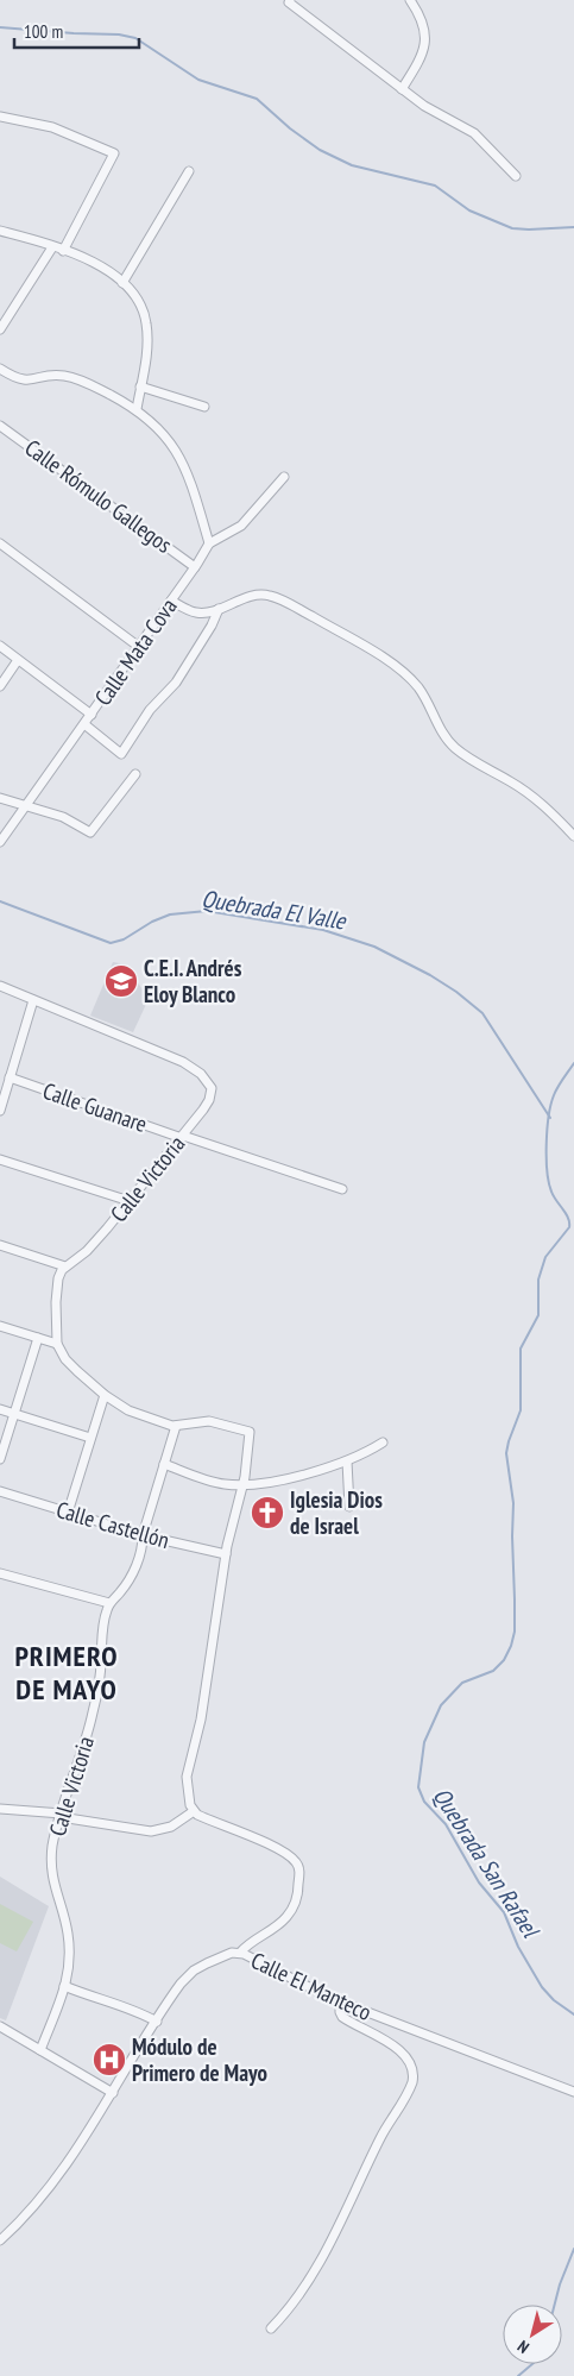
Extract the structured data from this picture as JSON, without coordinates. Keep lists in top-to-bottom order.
{
  "streets": {
    "street": [
      "Calle Rómulo Gallegos",
      "Calle Mata Cova",
      "Calle Guanare",
      "Calle Victoria",
      "Calle Castellón",
      "Calle El Manteco"
    ]
  },
  "crossings": [
    ["Calle Rómulo Gallegos", "Calle Mata Cova"],
    ["Calle Guanare", "Calle Victoria"],
    ["Calle Victoria", "Calle Castellón"]
  ],
  "districts": ["PRIMERO DE MAYO"],
  "water": ["Quebrada El Valle", "Quebrada San Rafael"],
  "places": {
    "school or university": ["C.E.I. Andrés Eloy Blanco"],
    "church": ["Iglesia Dios de Israel"],
    "hospital": ["Módulo de Primero de Mayo"]
  },
  "scale_bar": "100 m",
  "north": "bottom left"
}
